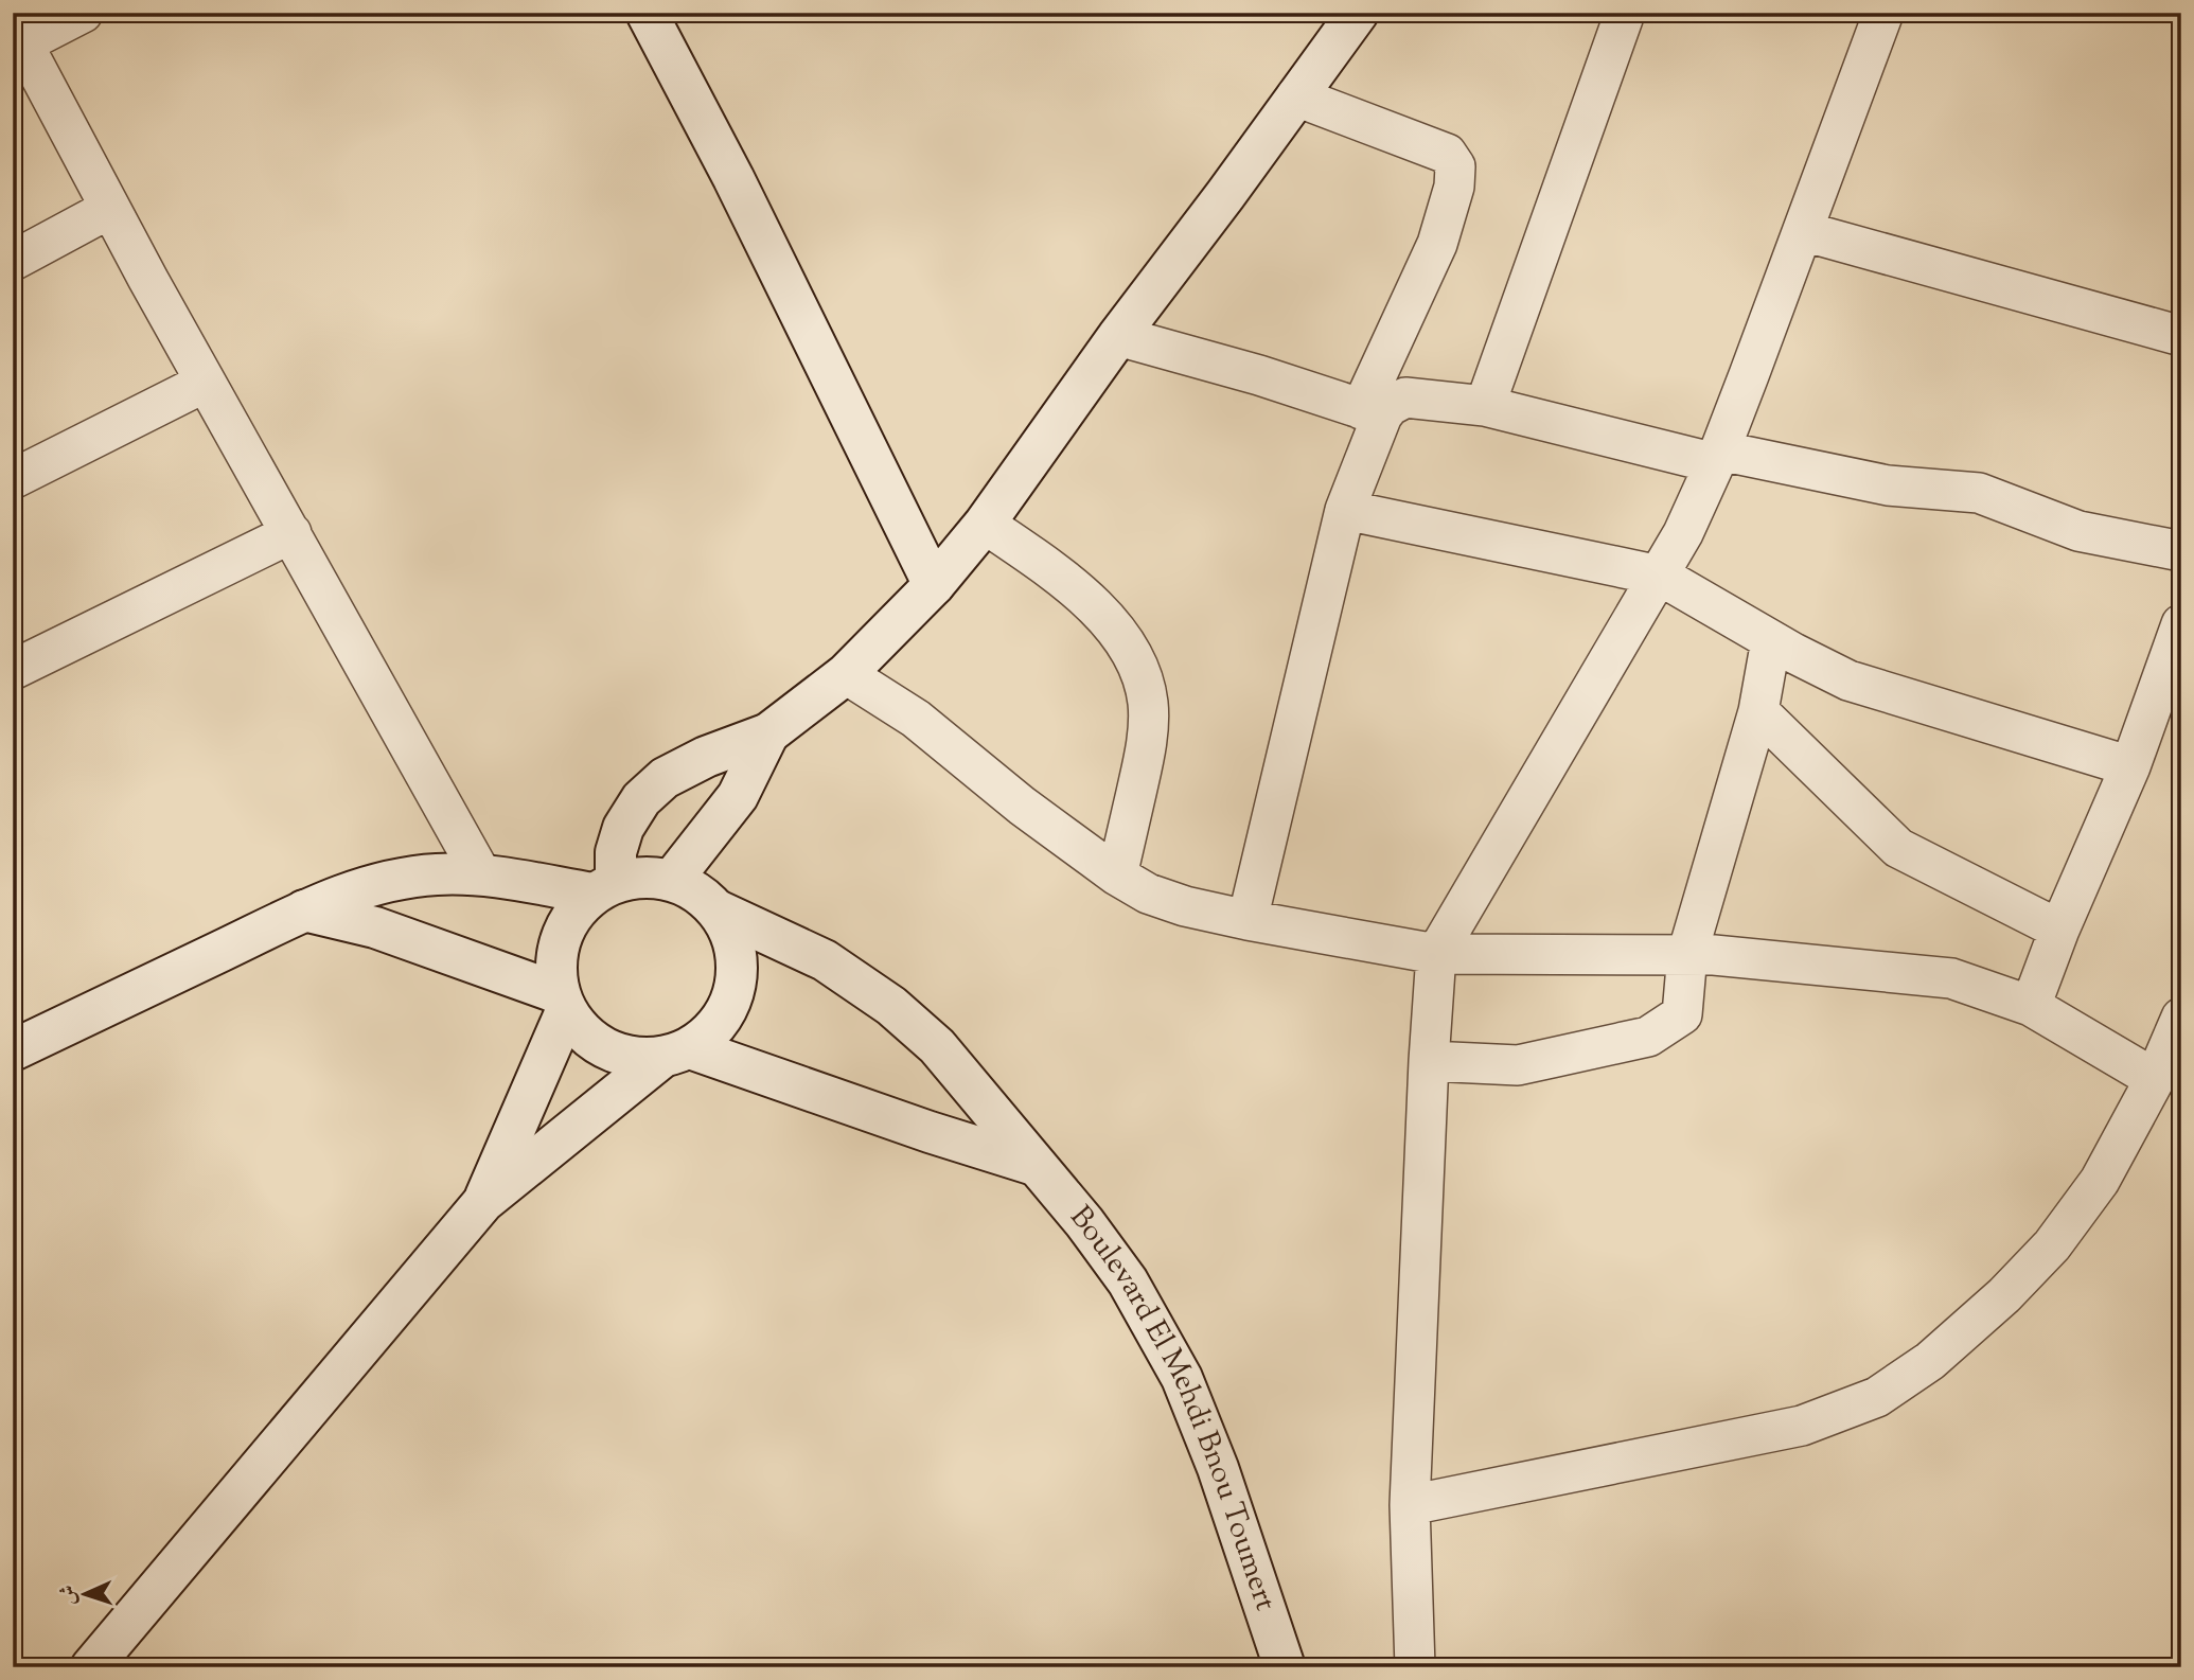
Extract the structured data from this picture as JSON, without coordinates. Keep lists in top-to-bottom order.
{
  "streets": {
    "main road": ["Boulevard El Mehdi Bnou Toumert"]
  },
  "north": "left"
}
